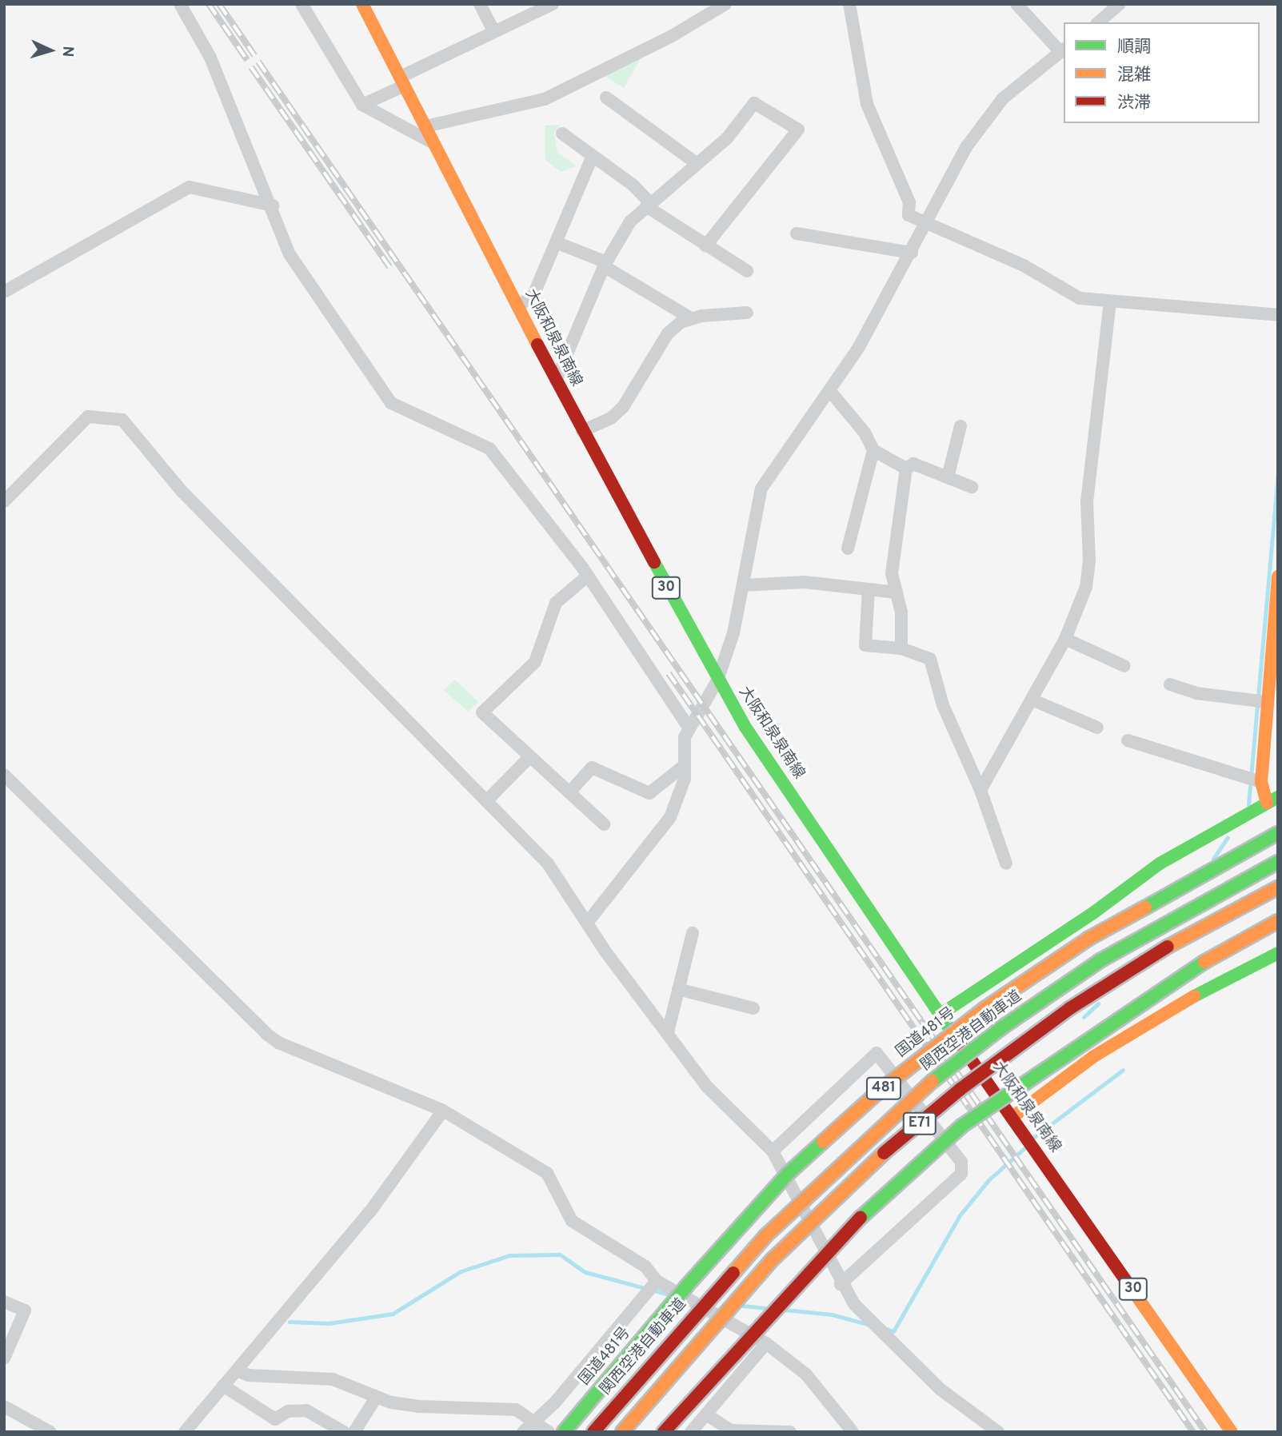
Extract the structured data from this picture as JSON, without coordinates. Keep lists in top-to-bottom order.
{
  "streets": {
    "main road": [
      "大阪和泉泉南線",
      "30",
      "関西空港自動車道",
      "国道481号",
      "481",
      "E71"
    ]
  },
  "legend": ["順調", "混雑", "渋滞"],
  "north": "right"
}
